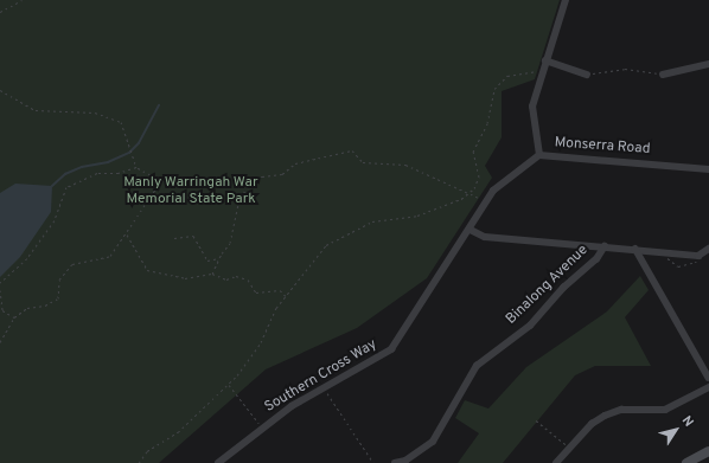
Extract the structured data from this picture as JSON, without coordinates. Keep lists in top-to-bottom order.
{
  "streets": {
    "street": ["Monserra Road", "Binalong Avenue", "Southern Cross Way"]
  },
  "crossings": [
    ["Monserra Road", "Southern Cross Way"]
  ],
  "parks": ["Manly Warringah War Memorial State Park"],
  "north": "top right"
}
